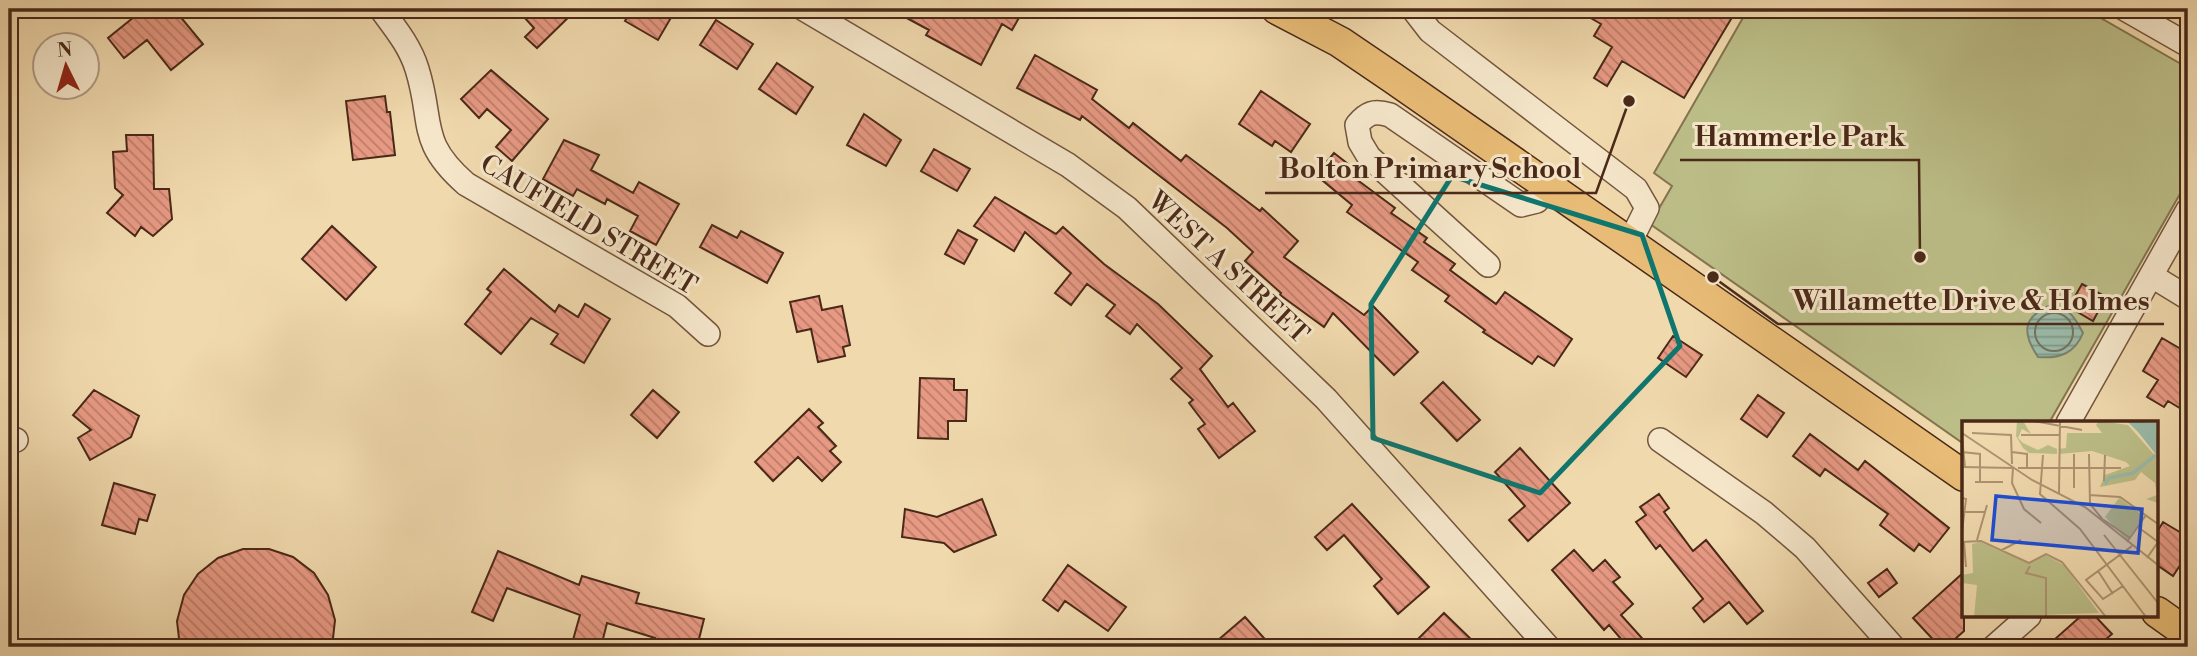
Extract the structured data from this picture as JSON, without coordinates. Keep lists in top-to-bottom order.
{
  "streets": {
    "street": ["CAUFIELD STREET", "WEST A STREET"]
  },
  "places": ["Bolton Primary School", "Hammerle Park", "Willamette Drive & Holmes"],
  "north": "top"
}
